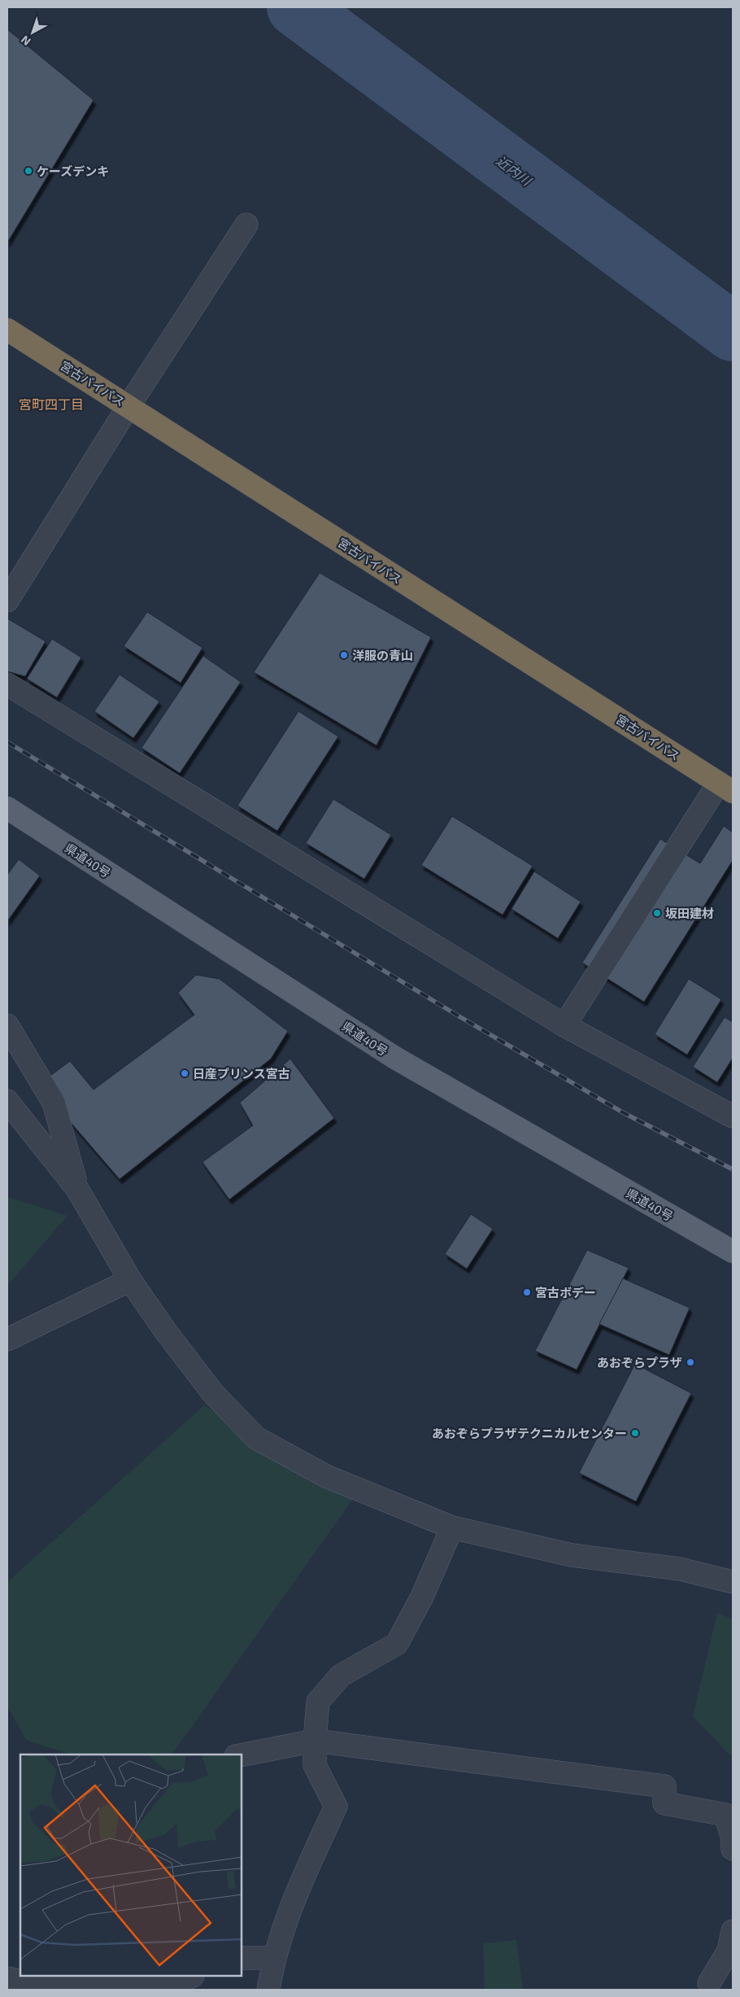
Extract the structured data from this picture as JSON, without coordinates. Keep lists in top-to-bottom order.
{
  "streets": {
    "highway": ["宮古バイパス"],
    "main road": ["県道40号"]
  },
  "districts": ["宮町四丁目"],
  "water": ["近内川"],
  "places": [
    "ケーズデンキ",
    "洋服の青山",
    "坂田建材",
    "日産プリンス宮古",
    "宮古ボデー",
    "あおぞらプラザ",
    "あおぞらプラザテクニカルセンター"
  ],
  "north": "bottom left"
}
